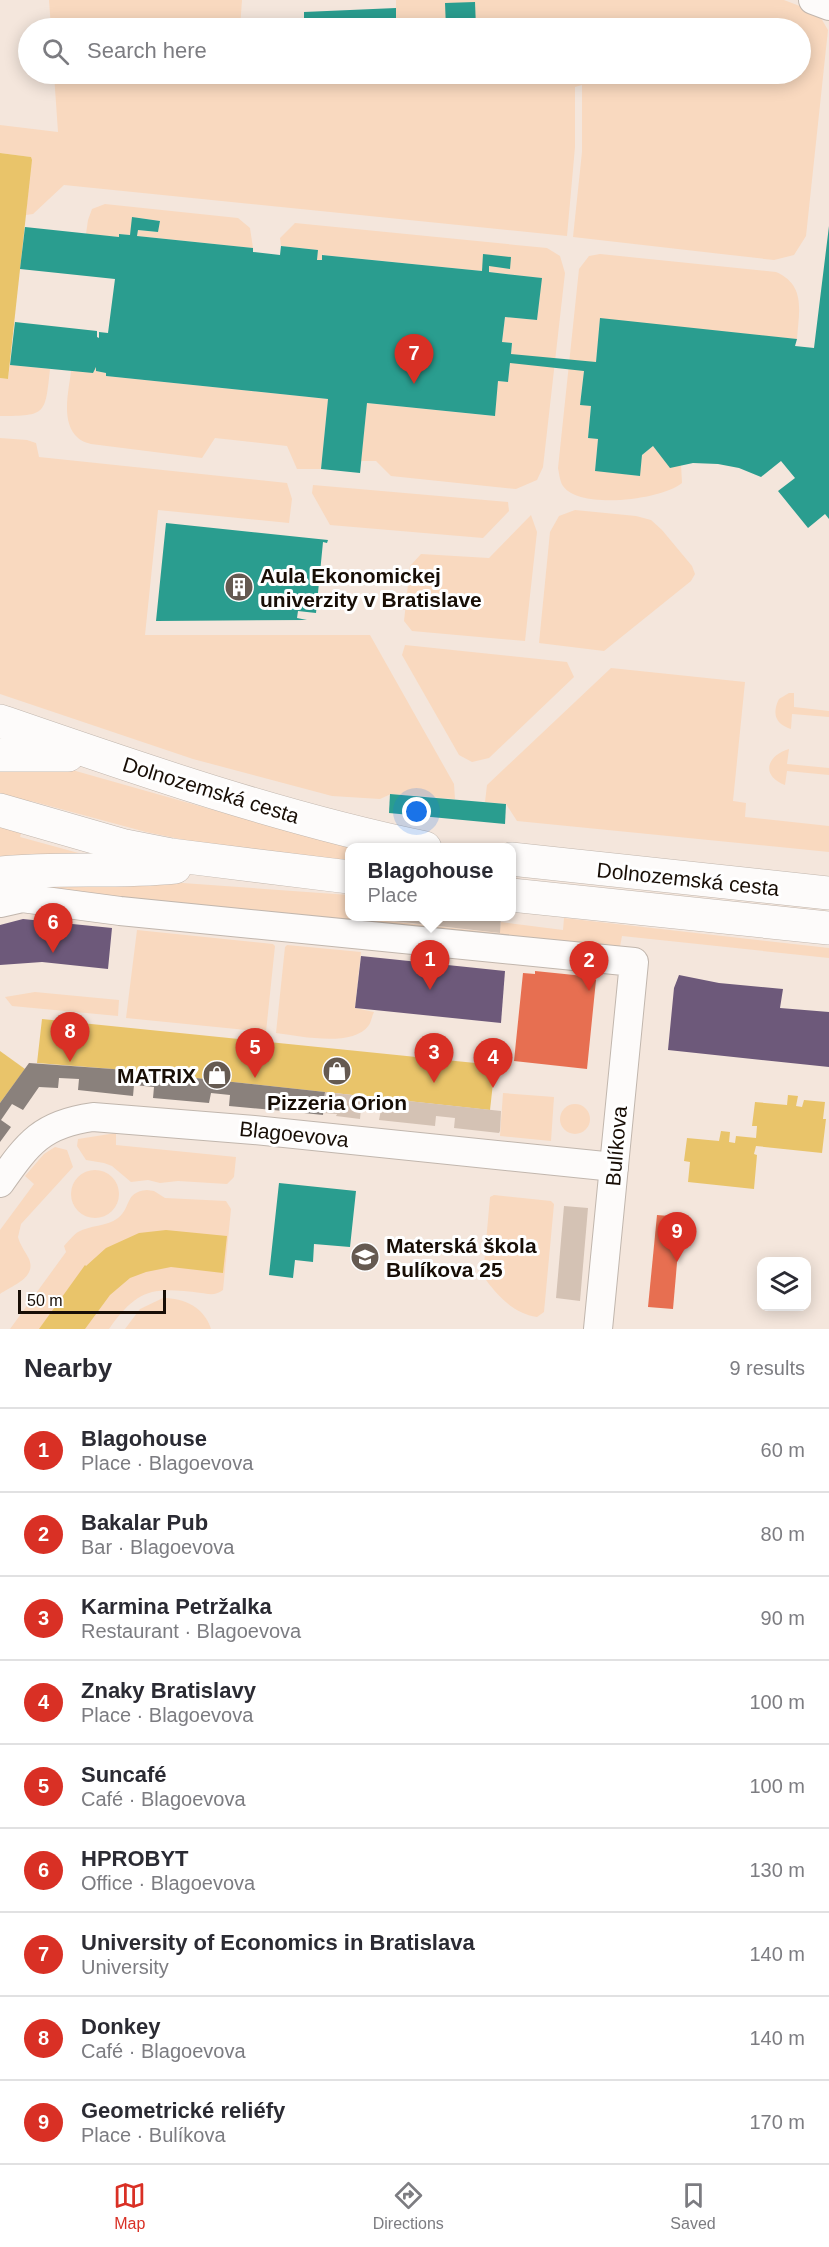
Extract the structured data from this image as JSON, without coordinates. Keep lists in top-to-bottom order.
{
  "streets": {
    "main road": ["Dolnozemská cesta"],
    "street": ["Blagoevova", "Bulíkova"]
  },
  "crossings": [
    ["Blagoevova", "Bulíkova"]
  ],
  "places": {
    "building": ["Aula Ekonomickej univerzity v Bratislave"],
    "shop": ["Pizzeria Orion", "MATRIX"],
    "school or university": ["Materská škola Bulíkova 25"]
  },
  "scale_bar": "50 m",
  "page": {
    "search": "Search here",
    "pins": [
      "7",
      "6",
      "1",
      "2",
      "8",
      "5",
      "3",
      "4",
      "9"
    ],
    "popup": ["Blagohouse", "Place"],
    "scale": "50 m",
    "heading": ["Nearby", "9 results"],
    "list": [
      {
        "mark": "1",
        "name": "Blagohouse",
        "note": "Place · Blagoevova",
        "value": "60 m"
      },
      {
        "mark": "2",
        "name": "Bakalar Pub",
        "note": "Bar · Blagoevova",
        "value": "80 m"
      },
      {
        "mark": "3",
        "name": "Karmina Petržalka",
        "note": "Restaurant · Blagoevova",
        "value": "90 m"
      },
      {
        "mark": "4",
        "name": "Znaky Bratislavy",
        "note": "Place · Blagoevova",
        "value": "100 m"
      },
      {
        "mark": "5",
        "name": "Suncafé",
        "note": "Café · Blagoevova",
        "value": "100 m"
      },
      {
        "mark": "6",
        "name": "HPROBYT",
        "note": "Office · Blagoevova",
        "value": "130 m"
      },
      {
        "mark": "7",
        "name": "University of Economics in Bratislava",
        "note": "University",
        "value": "140 m"
      },
      {
        "mark": "8",
        "name": "Donkey",
        "note": "Café · Blagoevova",
        "value": "140 m"
      },
      {
        "mark": "9",
        "name": "Geometrické reliéfy",
        "note": "Place · Bulíkova",
        "value": "170 m"
      }
    ],
    "nav": ["Map", "Directions", "Saved"]
  }
}
